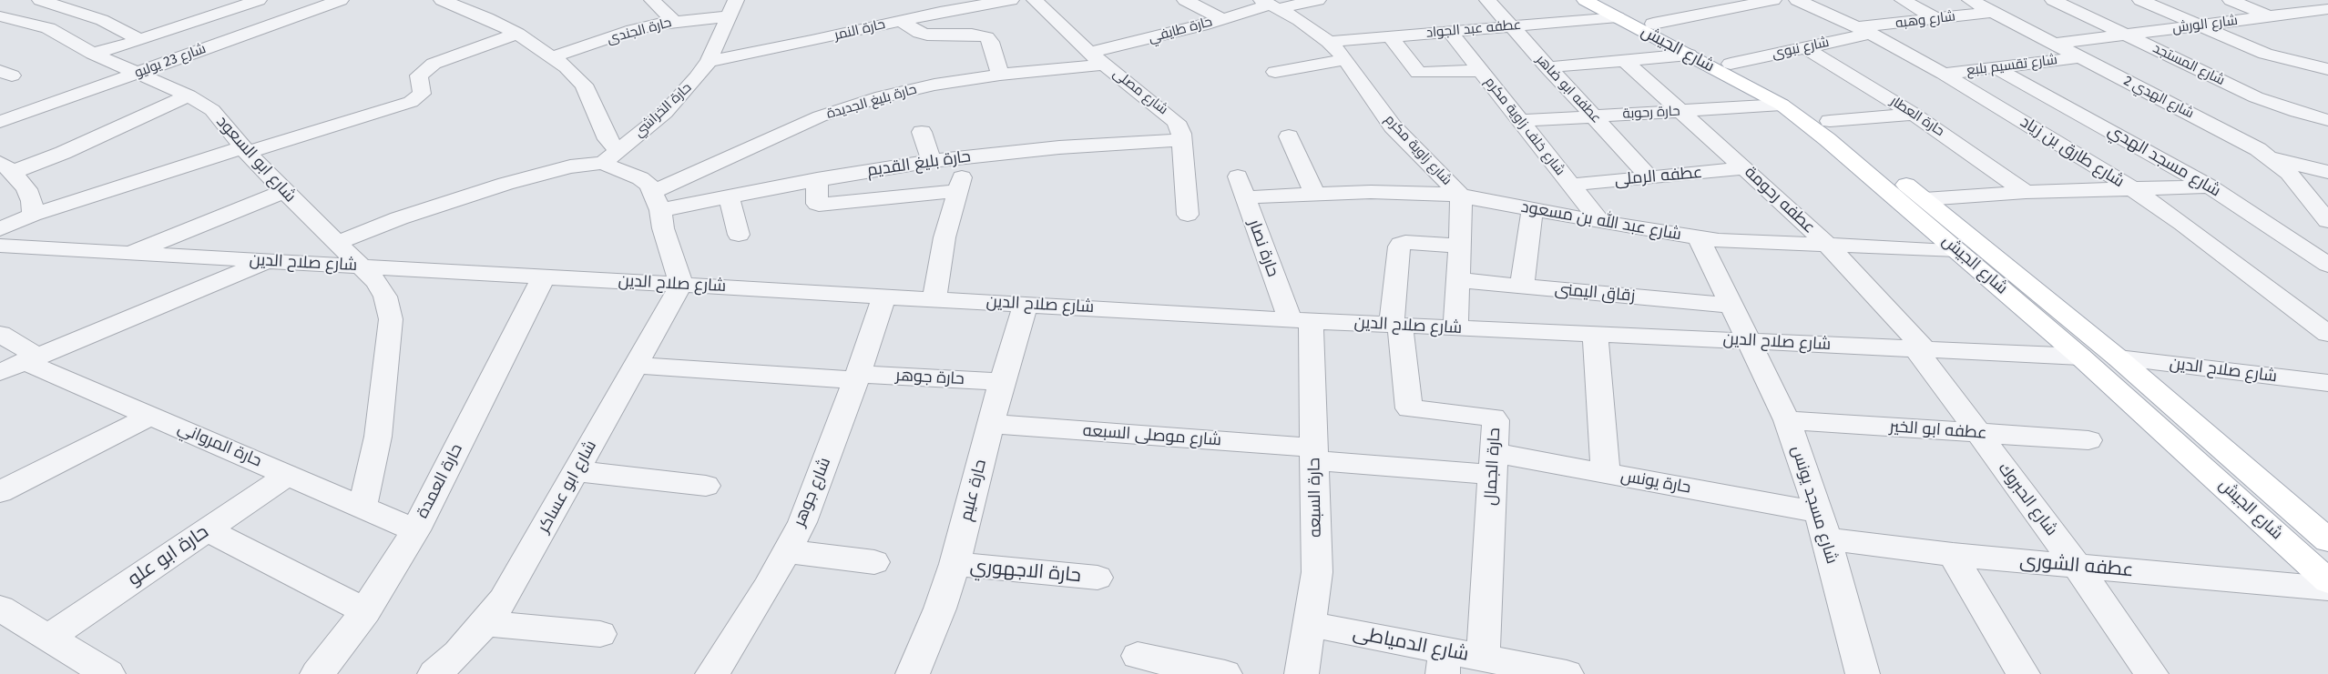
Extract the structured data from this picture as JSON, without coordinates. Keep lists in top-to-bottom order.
{
  "streets": {
    "main road": ["شارع الجيش"],
    "street": [
      "شارع وهبه",
      "شارع الورش",
      "عطفه عبد الجواد",
      "حارة النمر",
      "حارة طايفي",
      "حارة الجندى",
      "شارع نبوى",
      "شارع 23 يوليو",
      "شارع المستجد",
      "شارع تقسيم بلبع",
      "عطفه ابو ضاهر",
      "شارع مصلى",
      "شارع الهدي 2",
      "حارة بليغ الجديدة",
      "حارة الخراشي",
      "حارة رحوبة",
      "حارة العطار",
      "شارع خلف زاوية مكرم",
      "شارع زاوية مكرم",
      "شارع طارق بن زياد",
      "شارع ابو السعود",
      "شارع مسجد الهدي",
      "حارة بليغ القديم",
      "عطفه الرملى",
      "عطفه رحومة",
      "شارع عبد الله بن مسعود",
      "حارة نصار",
      "شارع صلاح الدين",
      "زقاق اليمنى",
      "حارة جوهر",
      "عطفه ابو الخير",
      "شارع موصلى السبعه",
      "حارة المرواني",
      "حارة الجمال",
      "حارة العمدة",
      "حارة يونس",
      "شارع ابو عساكر",
      "حارة عليم",
      "شارع جوهر",
      "حارة السبعه",
      "شارع الحبروك",
      "شارع مسجد يونس",
      "حارة ابو علو",
      "عطفه الشورى",
      "حارة الاجهوري",
      "شارع الدمياطى"
    ]
  },
  "crossings": [
    ["شارع وهبه", "شارع نبوى"],
    ["شارع وهبه", "شارع الهدي 2"],
    ["شارع وهبه", "شارع طارق بن زياد"],
    ["شارع الورش", "شارع المستجد"],
    ["شارع الورش", "شارع الهدي 2"],
    ["عطفه عبد الجواد", "شارع الجيش"],
    ["عطفه عبد الجواد", "عطفه ابو ضاهر"],
    ["عطفه عبد الجواد", "شارع خلف زاوية مكرم"],
    ["عطفه عبد الجواد", "شارع زاوية مكرم"],
    ["حارة النمر", "حارة الخراشي"],
    ["حارة طايفي", "شارع مصلى"],
    ["حارة طايفي", "شارع زاوية مكرم"],
    ["حارة الجندى", "حارة الخراشي"],
    ["شارع نبوى", "شارع الجيش"],
    ["شارع نبوى", "حارة العطار"],
    ["شارع نبوى", "شارع طارق بن زياد"],
    ["شارع الجيش", "حارة رحوبة"],
    ["شارع الجيش", "شارع عبد الله بن مسعود"],
    ["شارع الجيش", "شارع صلاح الدين"],
    ["شارع 23 يوليو", "شارع ابو السعود"],
    ["شارع تقسيم بلبع", "شارع الهدي 2"],
    ["شارع تقسيم بلبع", "شارع طارق بن زياد"],
    ["شارع تقسيم بلبع", "شارع مسجد الهدي"],
    ["عطفه ابو ضاهر", "حارة رحوبة"],
    ["عطفه ابو ضاهر", "عطفه الرملى"],
    ["شارع مصلى", "حارة بليغ الجديدة"],
    ["شارع مصلى", "حارة بليغ القديم"],
    ["حارة بليغ الجديدة", "حارة بليغ القديم"],
    ["حارة رحوبة", "شارع خلف زاوية مكرم"],
    ["حارة رحوبة", "عطفه رحومة"],
    ["شارع خلف زاوية مكرم", "عطفه الرملى"],
    ["شارع خلف زاوية مكرم", "شارع عبد الله بن مسعود"],
    ["شارع زاوية مكرم", "شارع عبد الله بن مسعود"],
    ["شارع زاوية مكرم", "شارع صلاح الدين"],
    ["شارع زاوية مكرم", "زقاق اليمنى"],
    ["شارع ابو السعود", "شارع صلاح الدين"],
    ["شارع ابو السعود", "حارة المرواني"],
    ["عطفه الرملى", "عطفه رحومة"],
    ["عطفه رحومة", "شارع عبد الله بن مسعود"],
    ["عطفه رحومة", "شارع صلاح الدين"],
    ["عطفه رحومة", "شارع الحبروك"],
    ["شارع عبد الله بن مسعود", "حارة نصار"],
    ["شارع عبد الله بن مسعود", "شارع مسجد يونس"],
    ["حارة نصار", "شارع صلاح الدين"],
    ["حارة نصار", "حارة السبعه"],
    ["شارع صلاح الدين", "حارة الجمال"],
    ["شارع صلاح الدين", "حارة العمدة"],
    ["شارع صلاح الدين", "شارع ابو عساكر"],
    ["شارع صلاح الدين", "حارة عليم"],
    ["شارع صلاح الدين", "شارع جوهر"],
    ["شارع صلاح الدين", "حارة السبعه"],
    ["شارع صلاح الدين", "شارع الحبروك"],
    ["شارع صلاح الدين", "شارع مسجد يونس"],
    ["زقاق اليمنى", "شارع مسجد يونس"],
    ["حارة جوهر", "شارع ابو عساكر"],
    ["حارة جوهر", "حارة عليم"],
    ["حارة جوهر", "شارع جوهر"],
    ["عطفه ابو الخير", "شارع الحبروك"],
    ["عطفه ابو الخير", "شارع مسجد يونس"],
    ["شارع موصلى السبعه", "حارة الجمال"],
    ["شارع موصلى السبعه", "حارة يونس"],
    ["شارع موصلى السبعه", "حارة عليم"],
    ["شارع موصلى السبعه", "حارة السبعه"],
    ["حارة المرواني", "حارة العمدة"],
    ["حارة المرواني", "حارة ابو علو"],
    ["حارة الجمال", "حارة يونس"],
    ["حارة الجمال", "شارع الدمياطى"],
    ["حارة يونس", "شارع مسجد يونس"],
    ["حارة يونس", "عطفه الشورى"],
    ["حارة عليم", "حارة الاجهوري"],
    ["حارة السبعه", "شارع الدمياطى"],
    ["شارع الحبروك", "عطفه الشورى"],
    ["شارع مسجد يونس", "عطفه الشورى"]
  ]
}
